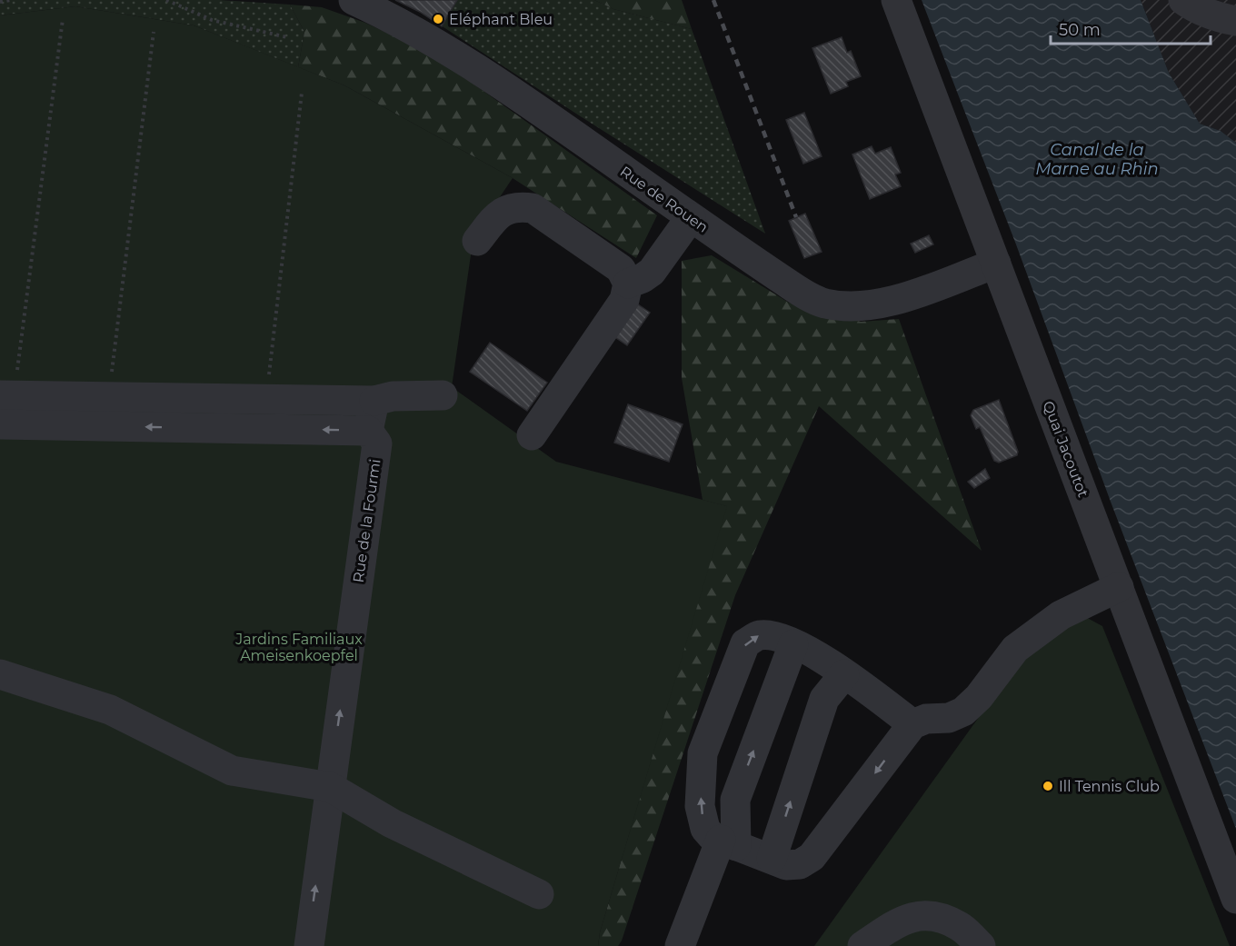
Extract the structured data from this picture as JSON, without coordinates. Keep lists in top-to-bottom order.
{
  "streets": {
    "street": ["Rue de Rouen", "Quai Jacoutot", "Rue de la Fourmi"]
  },
  "crossings": [
    ["Rue de Rouen", "Quai Jacoutot"]
  ],
  "one_way": ["Rue de la Fourmi"],
  "water": ["Canal de la Marne au Rhin"],
  "parks": ["Jardins Familiaux Ameisenkoepfel"],
  "places": ["Eléphant Bleu", "Ill Tennis Club"],
  "scale_bar": "50 m"
}
